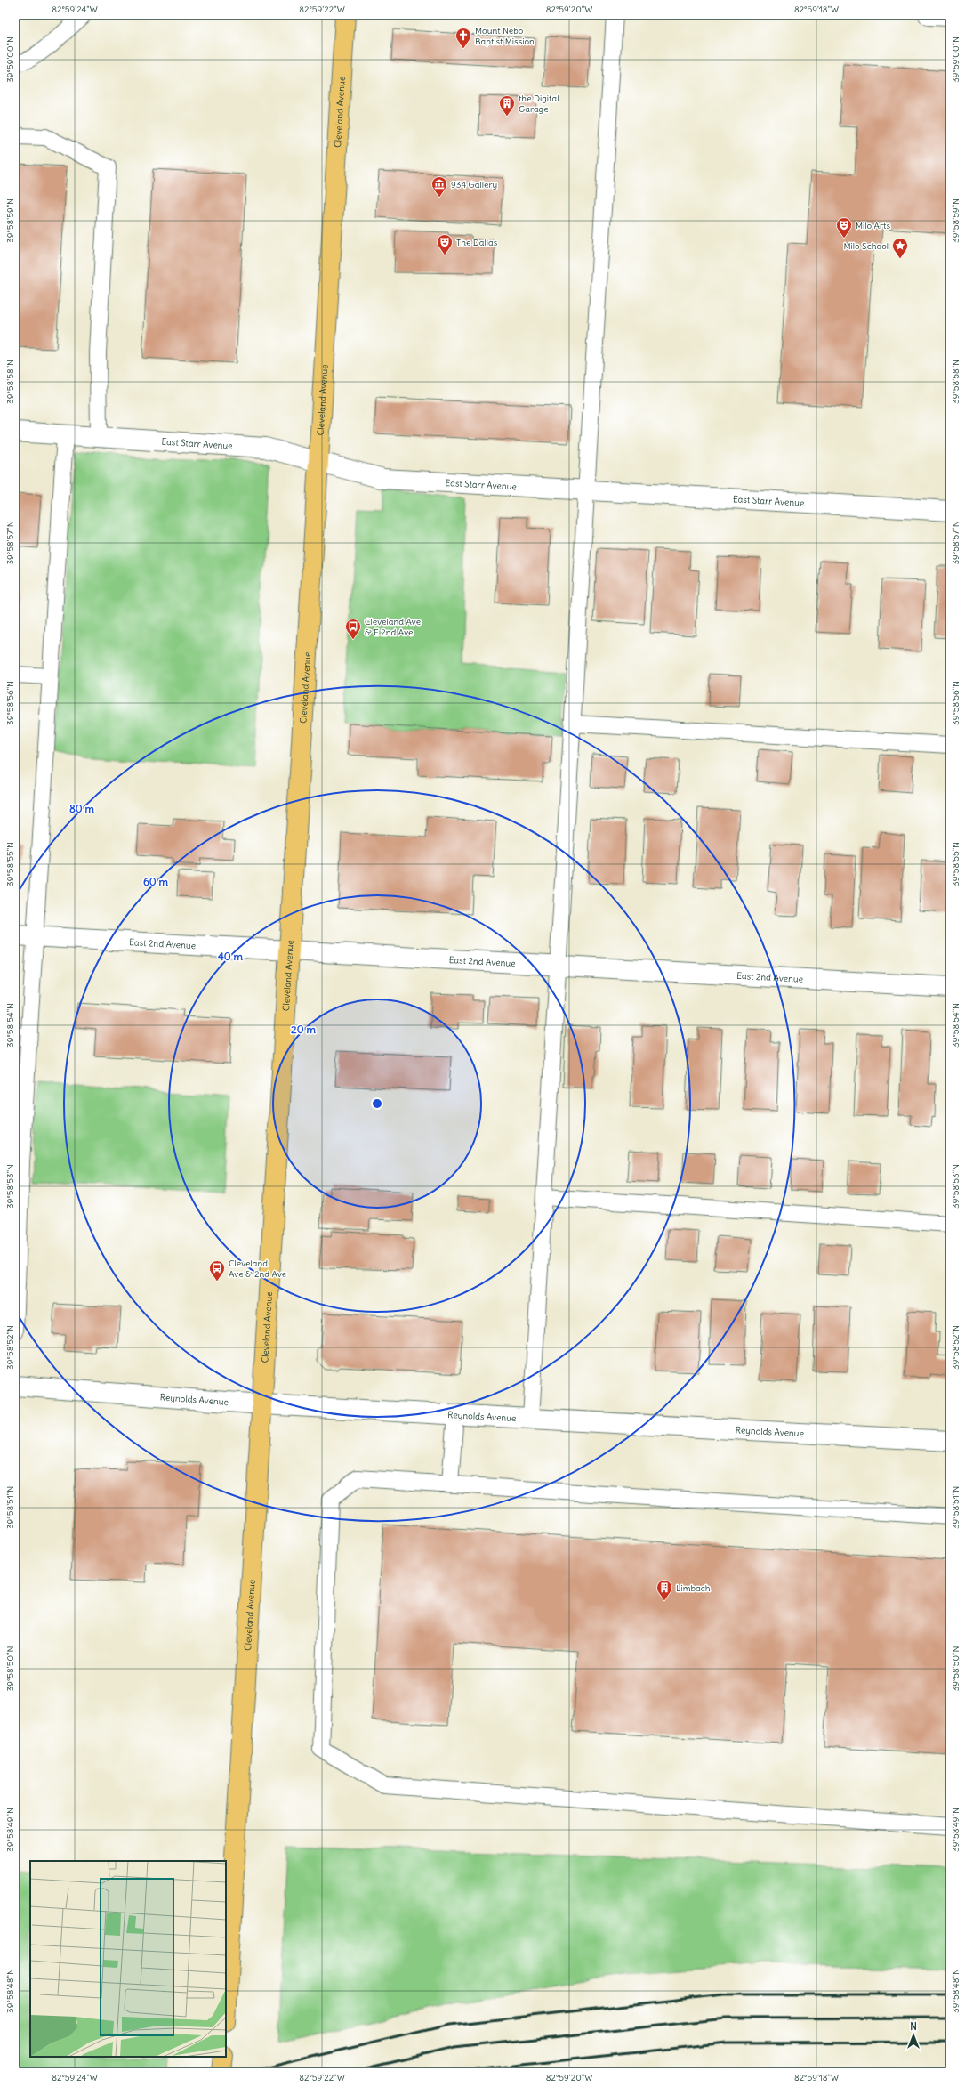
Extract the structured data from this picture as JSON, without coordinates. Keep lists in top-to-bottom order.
{
  "streets": {
    "main road": ["Cleveland Avenue"],
    "street": ["East Starr Avenue", "East 2nd Avenue", "Reynolds Avenue"]
  },
  "crossings": [
    ["Cleveland Avenue", "East Starr Avenue"],
    ["Cleveland Avenue", "East 2nd Avenue"],
    ["Cleveland Avenue", "Reynolds Avenue"]
  ],
  "places": {
    "church": ["Mount Nebo Baptist Mission"],
    "building": ["the Digital Garage", "Limbach"],
    "museum": ["934 Gallery"],
    "theatre": ["Milo Arts", "The Dallas"],
    "place": ["Milo School"],
    "bus stop": ["Cleveland Ave & E 2nd Ave", "Cleveland Ave & 2nd Ave"]
  },
  "north": "top",
  "coordinates": [
    "82°59'24\"W",
    "82°59'22\"W",
    "82°59'20\"W",
    "82°59'18\"W",
    "39°59'00\"N",
    "39°58'59\"N",
    "39°58'58\"N",
    "39°58'57\"N",
    "39°58'56\"N",
    "39°58'55\"N",
    "39°58'54\"N",
    "39°58'53\"N",
    "39°58'52\"N",
    "39°58'51\"N",
    "39°58'50\"N",
    "39°58'49\"N",
    "39°58'48\"N"
  ],
  "rings": [
    "80 m",
    "60 m",
    "40 m",
    "20 m"
  ]
}
